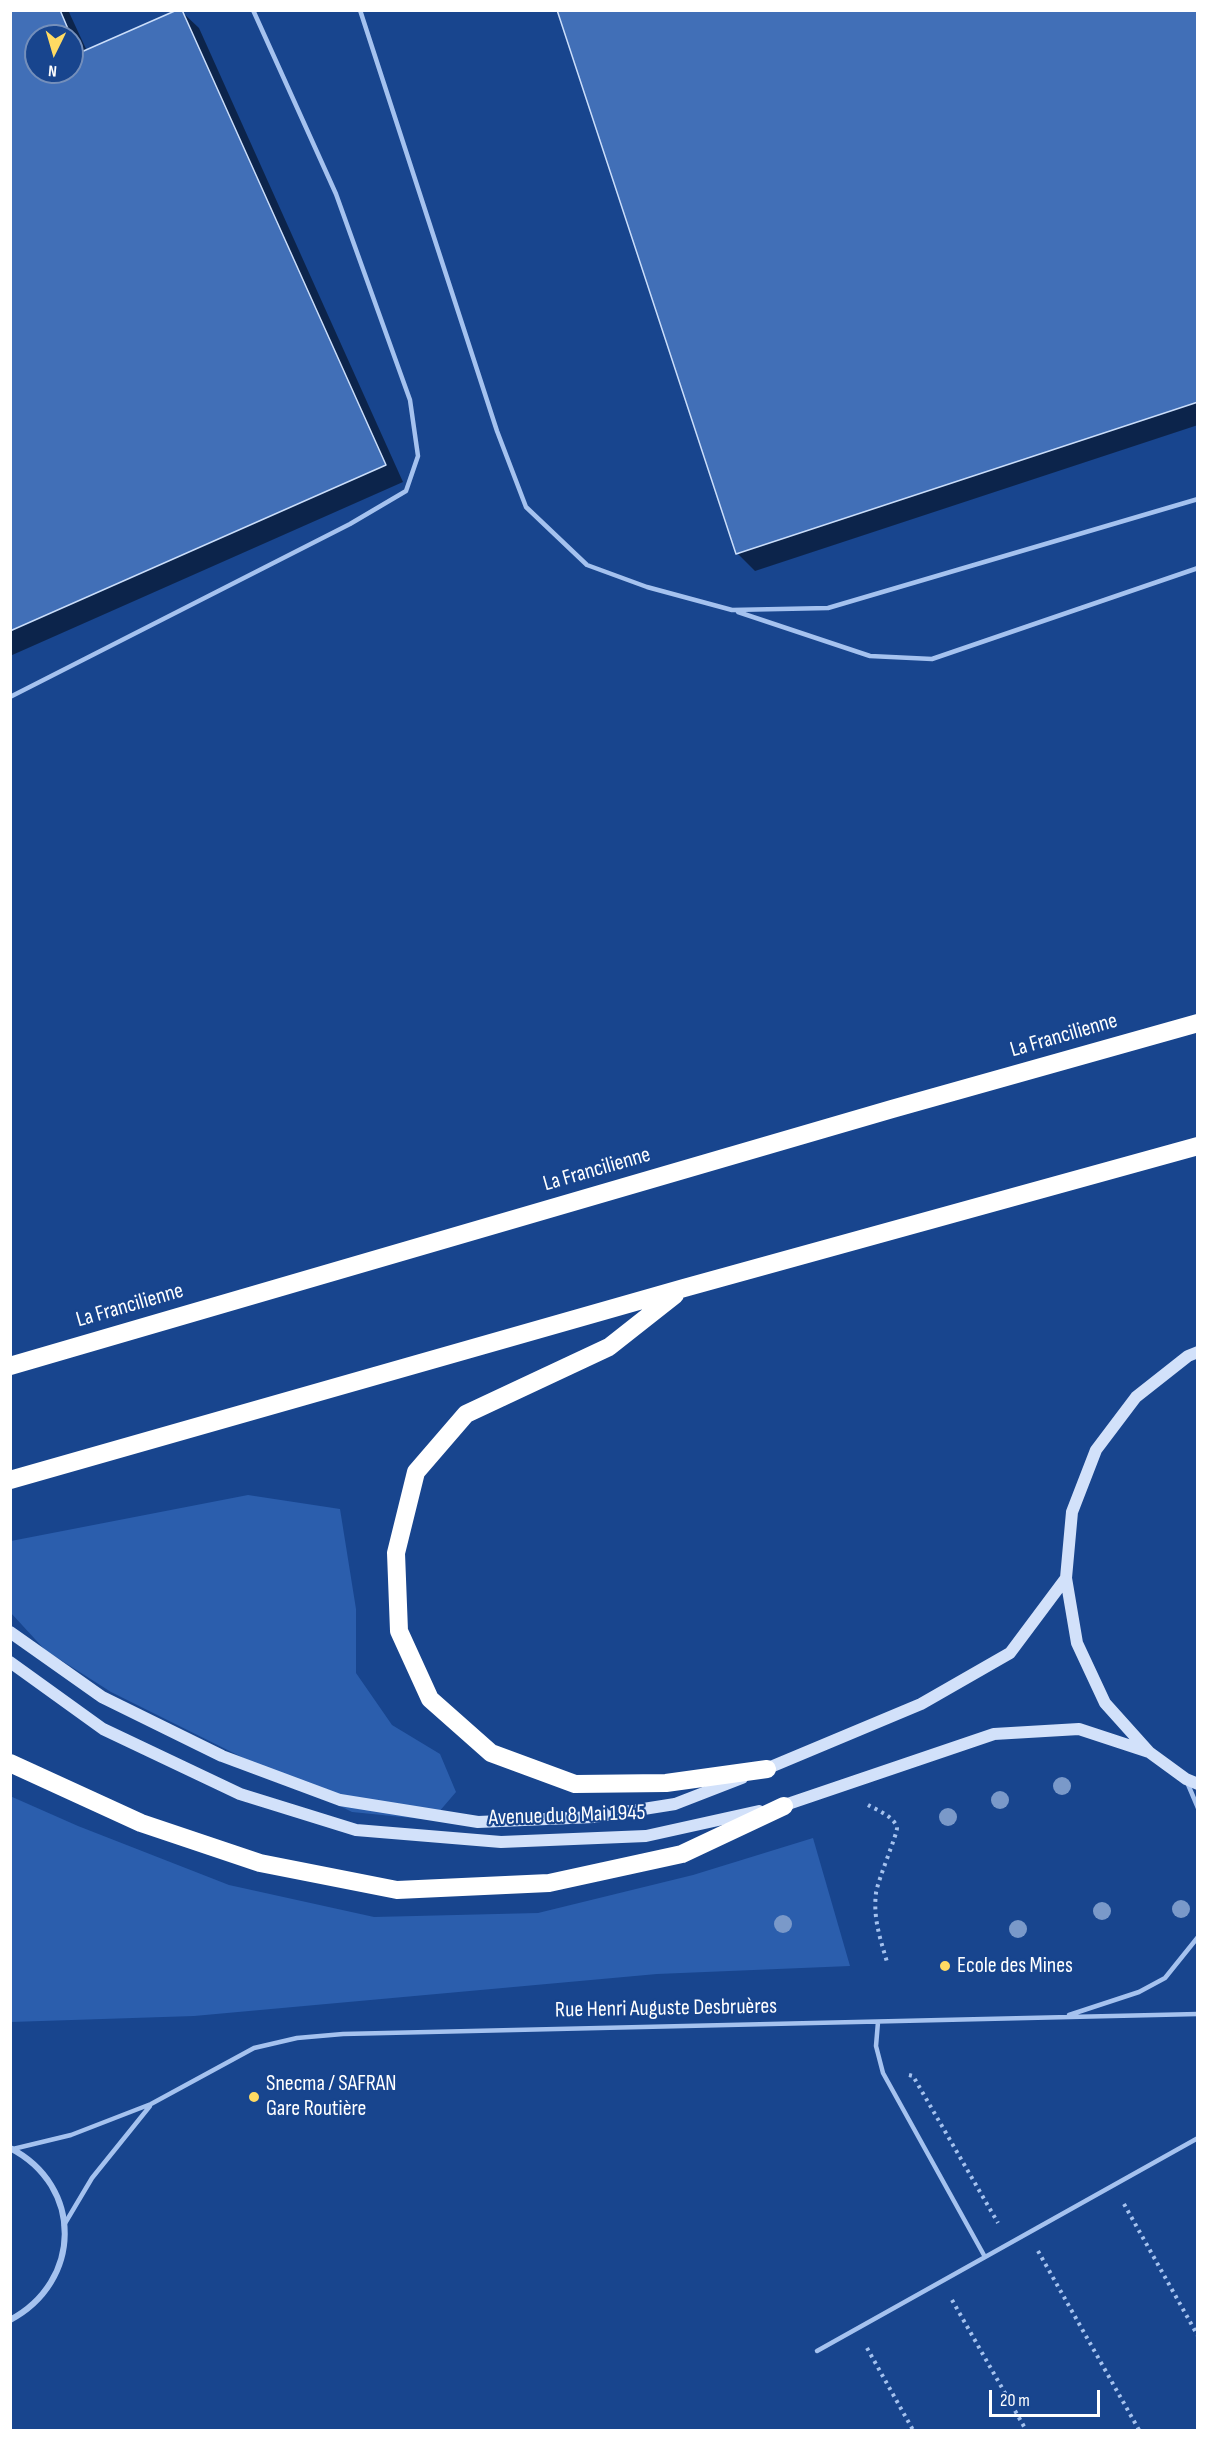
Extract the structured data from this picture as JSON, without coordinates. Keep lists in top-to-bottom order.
{
  "streets": {
    "highway": ["La Francilienne"],
    "main road": ["Avenue du 8 Mai 1945"],
    "street": ["Rue Henri Auguste Desbruères"]
  },
  "places": ["Ecole des Mines", "Snecma / SAFRAN Gare Routière"],
  "scale_bar": "20 m",
  "north": "bottom"
}
